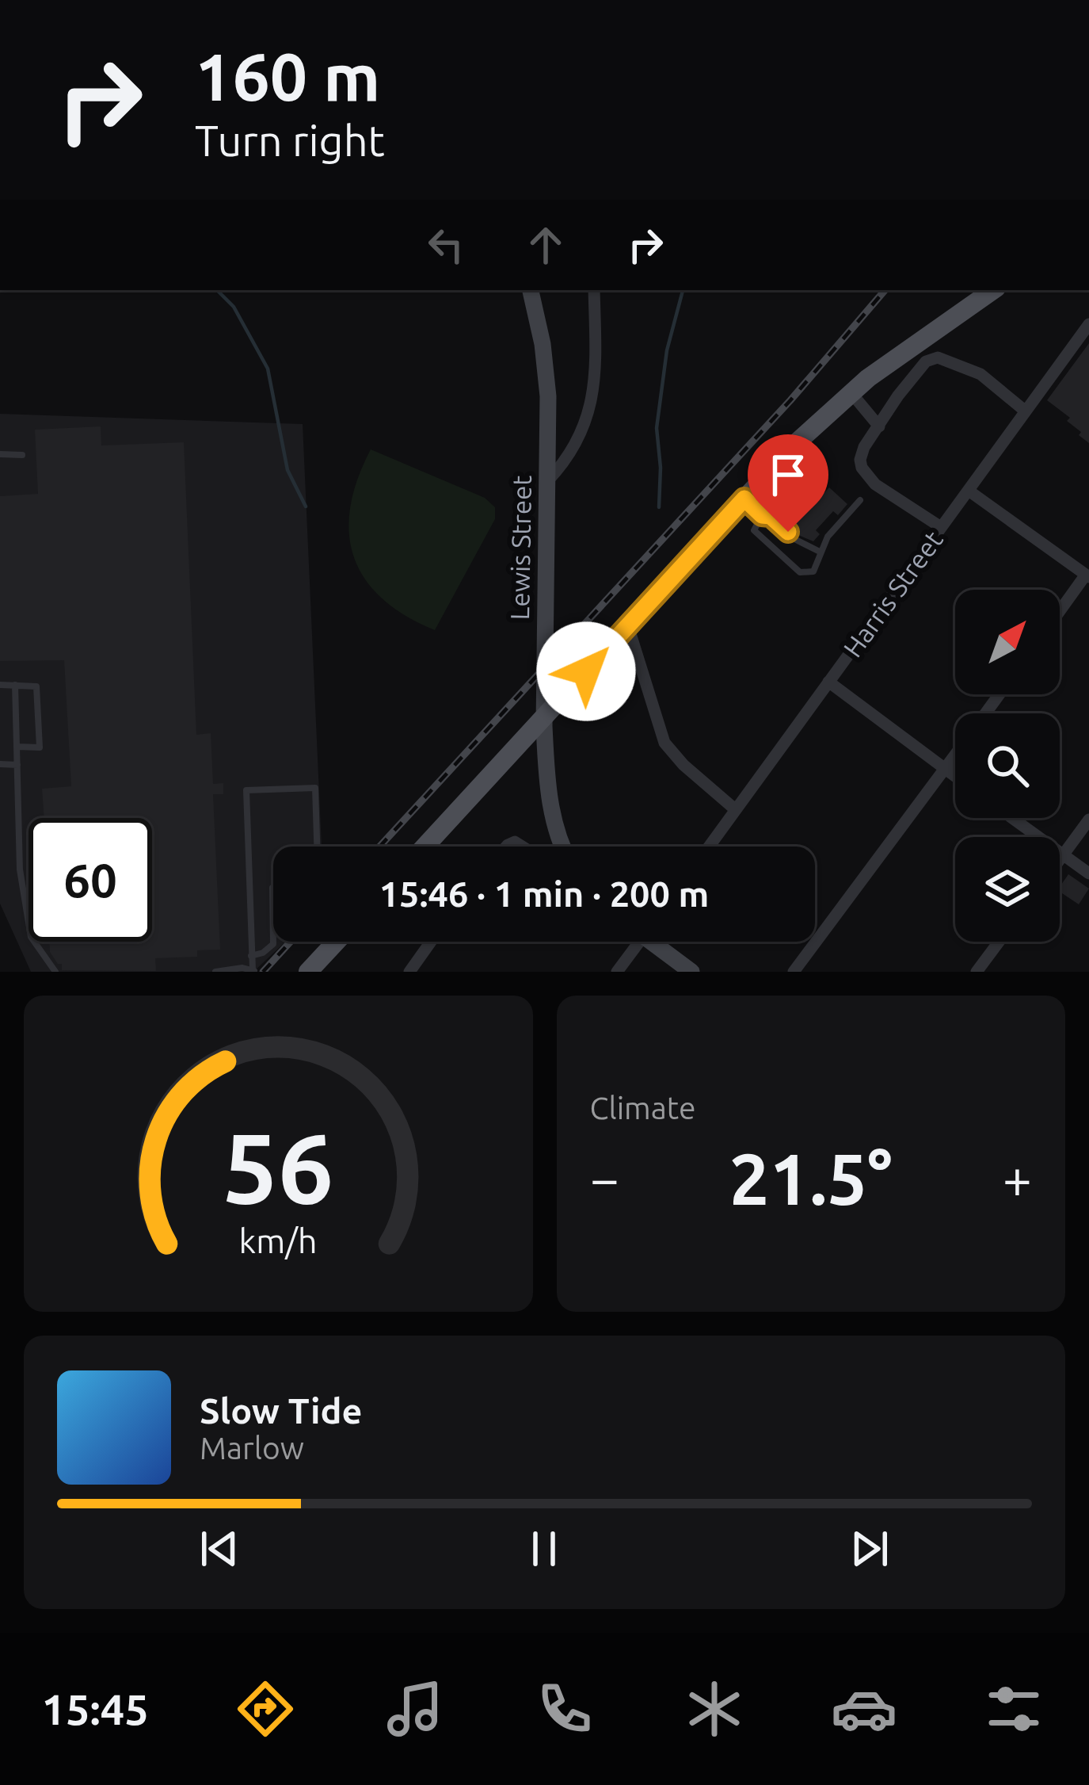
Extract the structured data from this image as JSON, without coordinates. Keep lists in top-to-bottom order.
{
  "streets": {
    "street": ["Lewis Street", "Harris Street"]
  },
  "north": "top right",
  "page": {
    "turn": ["160 m", "Turn right"],
    "limit": "60",
    "trip": "15:46 · 1 min · 200 m",
    "tile": "Climate",
    "heat": ["−", "21.5°", "+"],
    "song": ["Slow Tide", "Marlow"],
    "tabs": "15:45",
    "gauge": ["56", "km/h"]
  }
}
